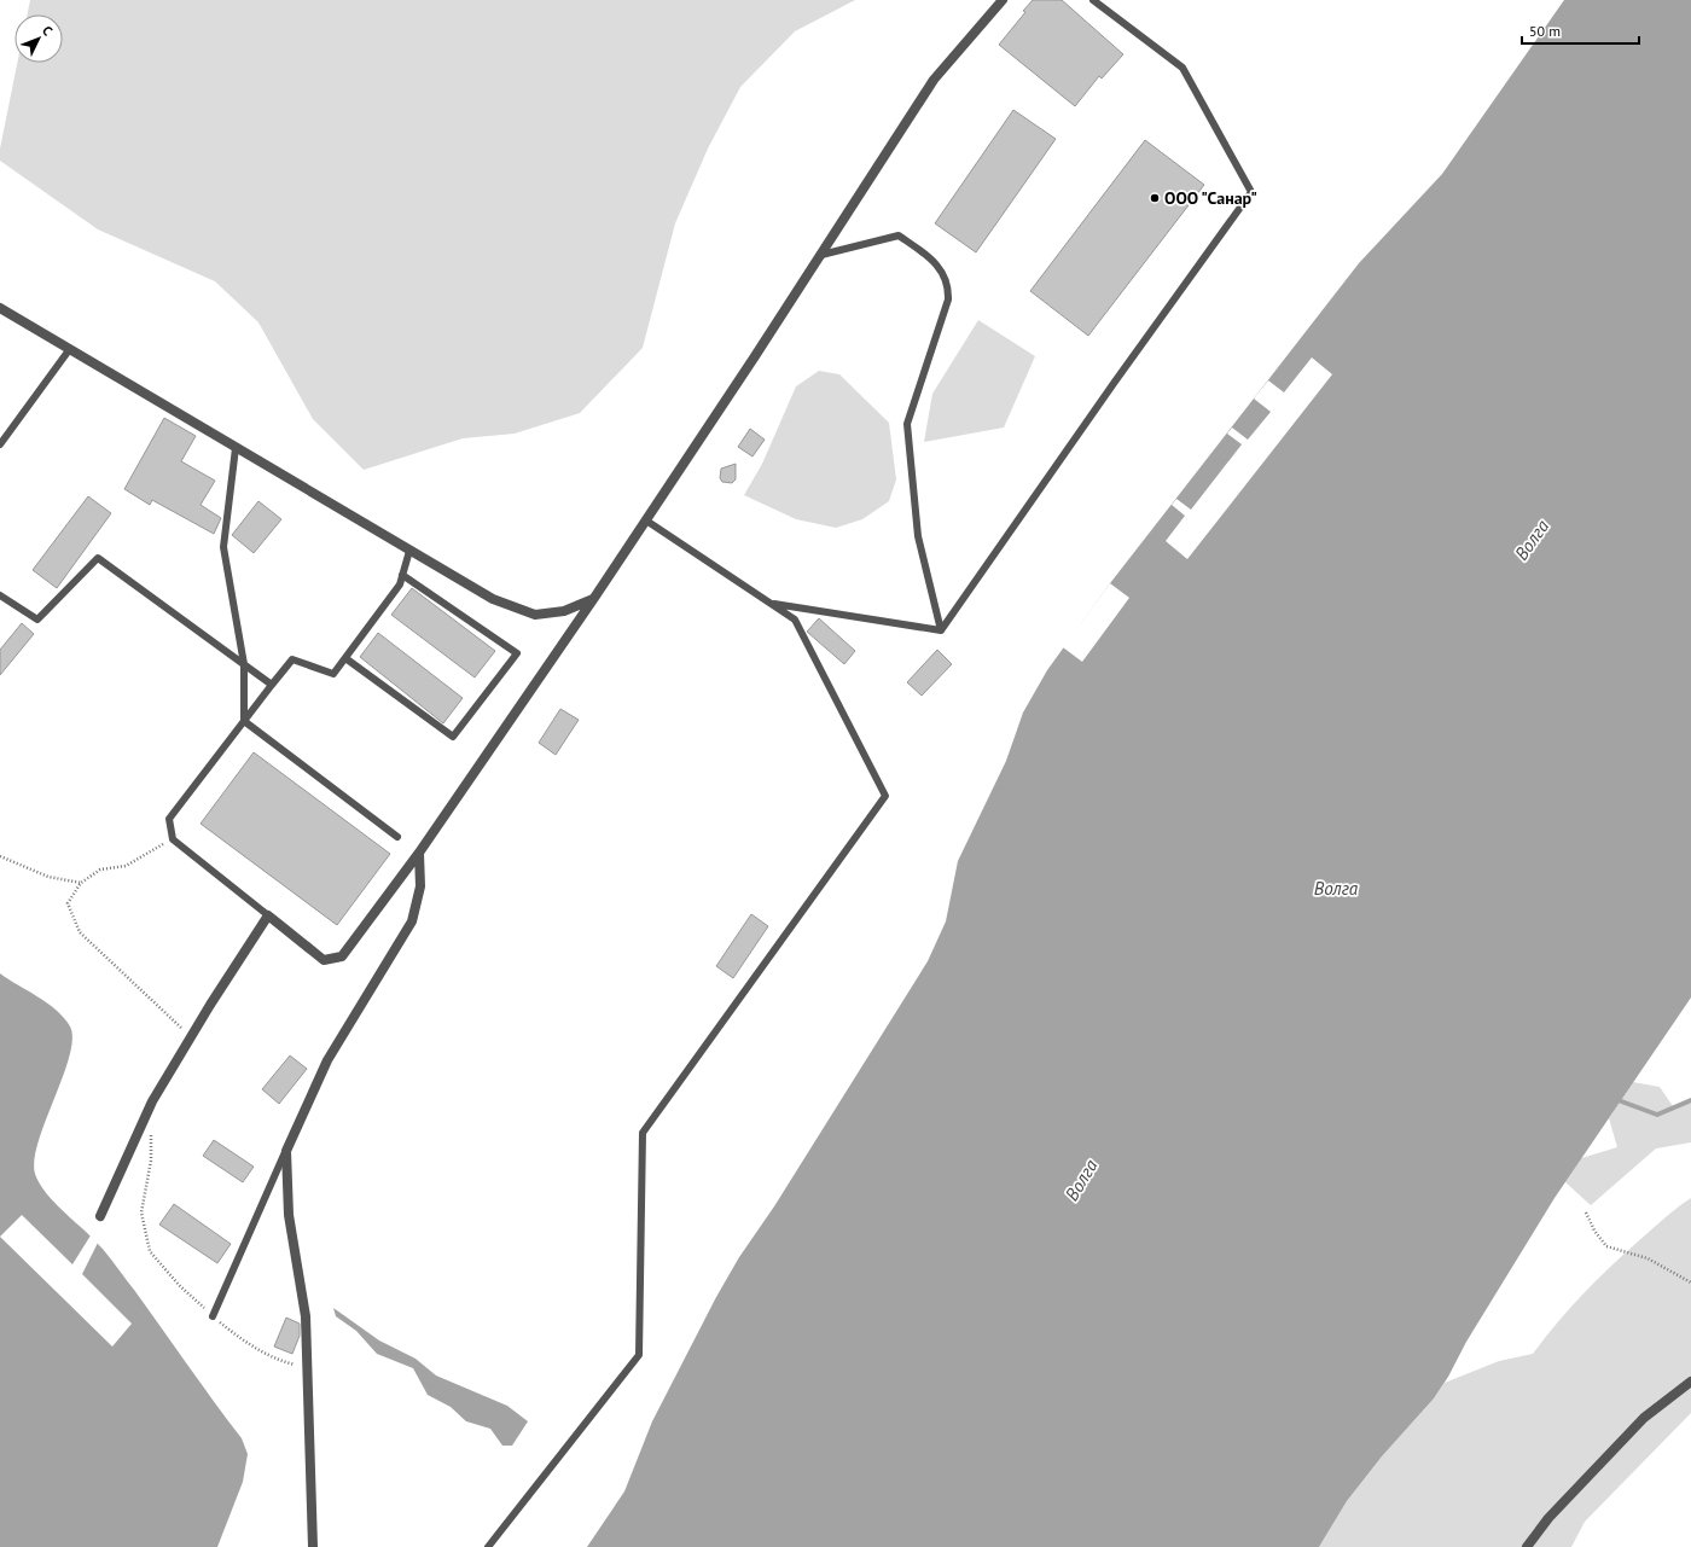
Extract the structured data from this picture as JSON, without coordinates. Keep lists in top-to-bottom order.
{
  "water": ["Волга"],
  "places": ["ООО \"Санар\""],
  "scale_bar": "50 m",
  "north": "top right"
}
